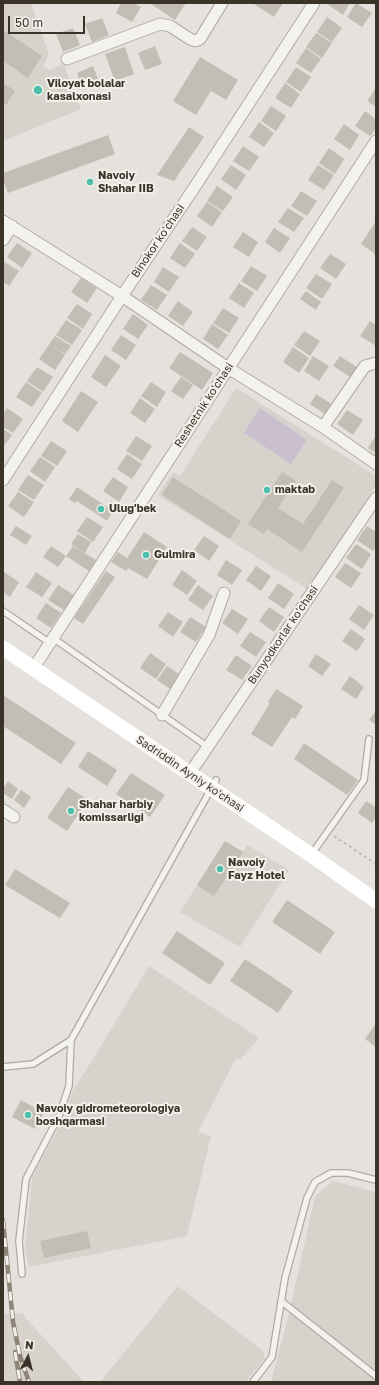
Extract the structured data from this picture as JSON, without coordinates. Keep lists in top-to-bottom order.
{
  "streets": {
    "main road": ["Sadriddin Ayniy ko'chasi"],
    "street": ["Binokor ko'chasi", "Reshetnik ko'chasi", "Bunyodkorlar ko'chasi"]
  },
  "crossings": [
    ["Reshetnik ko'chasi", "Sadriddin Ayniy ko'chasi"],
    ["Bunyodkorlar ko'chasi", "Sadriddin Ayniy ko'chasi"]
  ],
  "places": [
    "Viloyat bolalar kasalxonasi",
    "Navoiy Shahar IIB",
    "maktab",
    "Ulug'bek",
    "Gulmira",
    "Shahar harbiy komissarligi",
    "Navoiy Fayz Hotel",
    "Navoiy gidrometeorologiya boshqarmasi"
  ],
  "scale_bar": "50 m",
  "north": "top"
}
